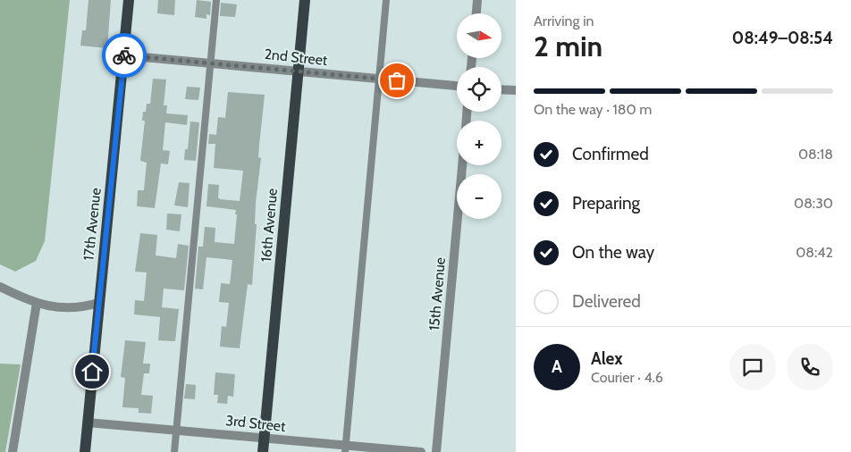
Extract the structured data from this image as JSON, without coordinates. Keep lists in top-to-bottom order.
{
  "streets": {
    "main road": ["17th Avenue", "16th Avenue"],
    "street": ["2nd Street", "15th Avenue", "3rd Street"]
  },
  "crossings": [
    ["2nd Street", "17th Avenue"],
    ["2nd Street", "16th Avenue"],
    ["17th Avenue", "3rd Street"],
    ["16th Avenue", "3rd Street"]
  ],
  "north": "right",
  "page": {
    "heading": ["2 min", "Arriving in", "08:49–08:54"],
    "panel": ["Alex", "Courier · 4.6"],
    "map_buttons": ["+", "−"],
    "bar": "On the way · 180 m",
    "list": [
      ["Confirmed", "08:18"],
      ["Preparing", "08:30"],
      ["On the way", "08:42"],
      "Delivered"
    ],
    "round": "A"
  }
}
